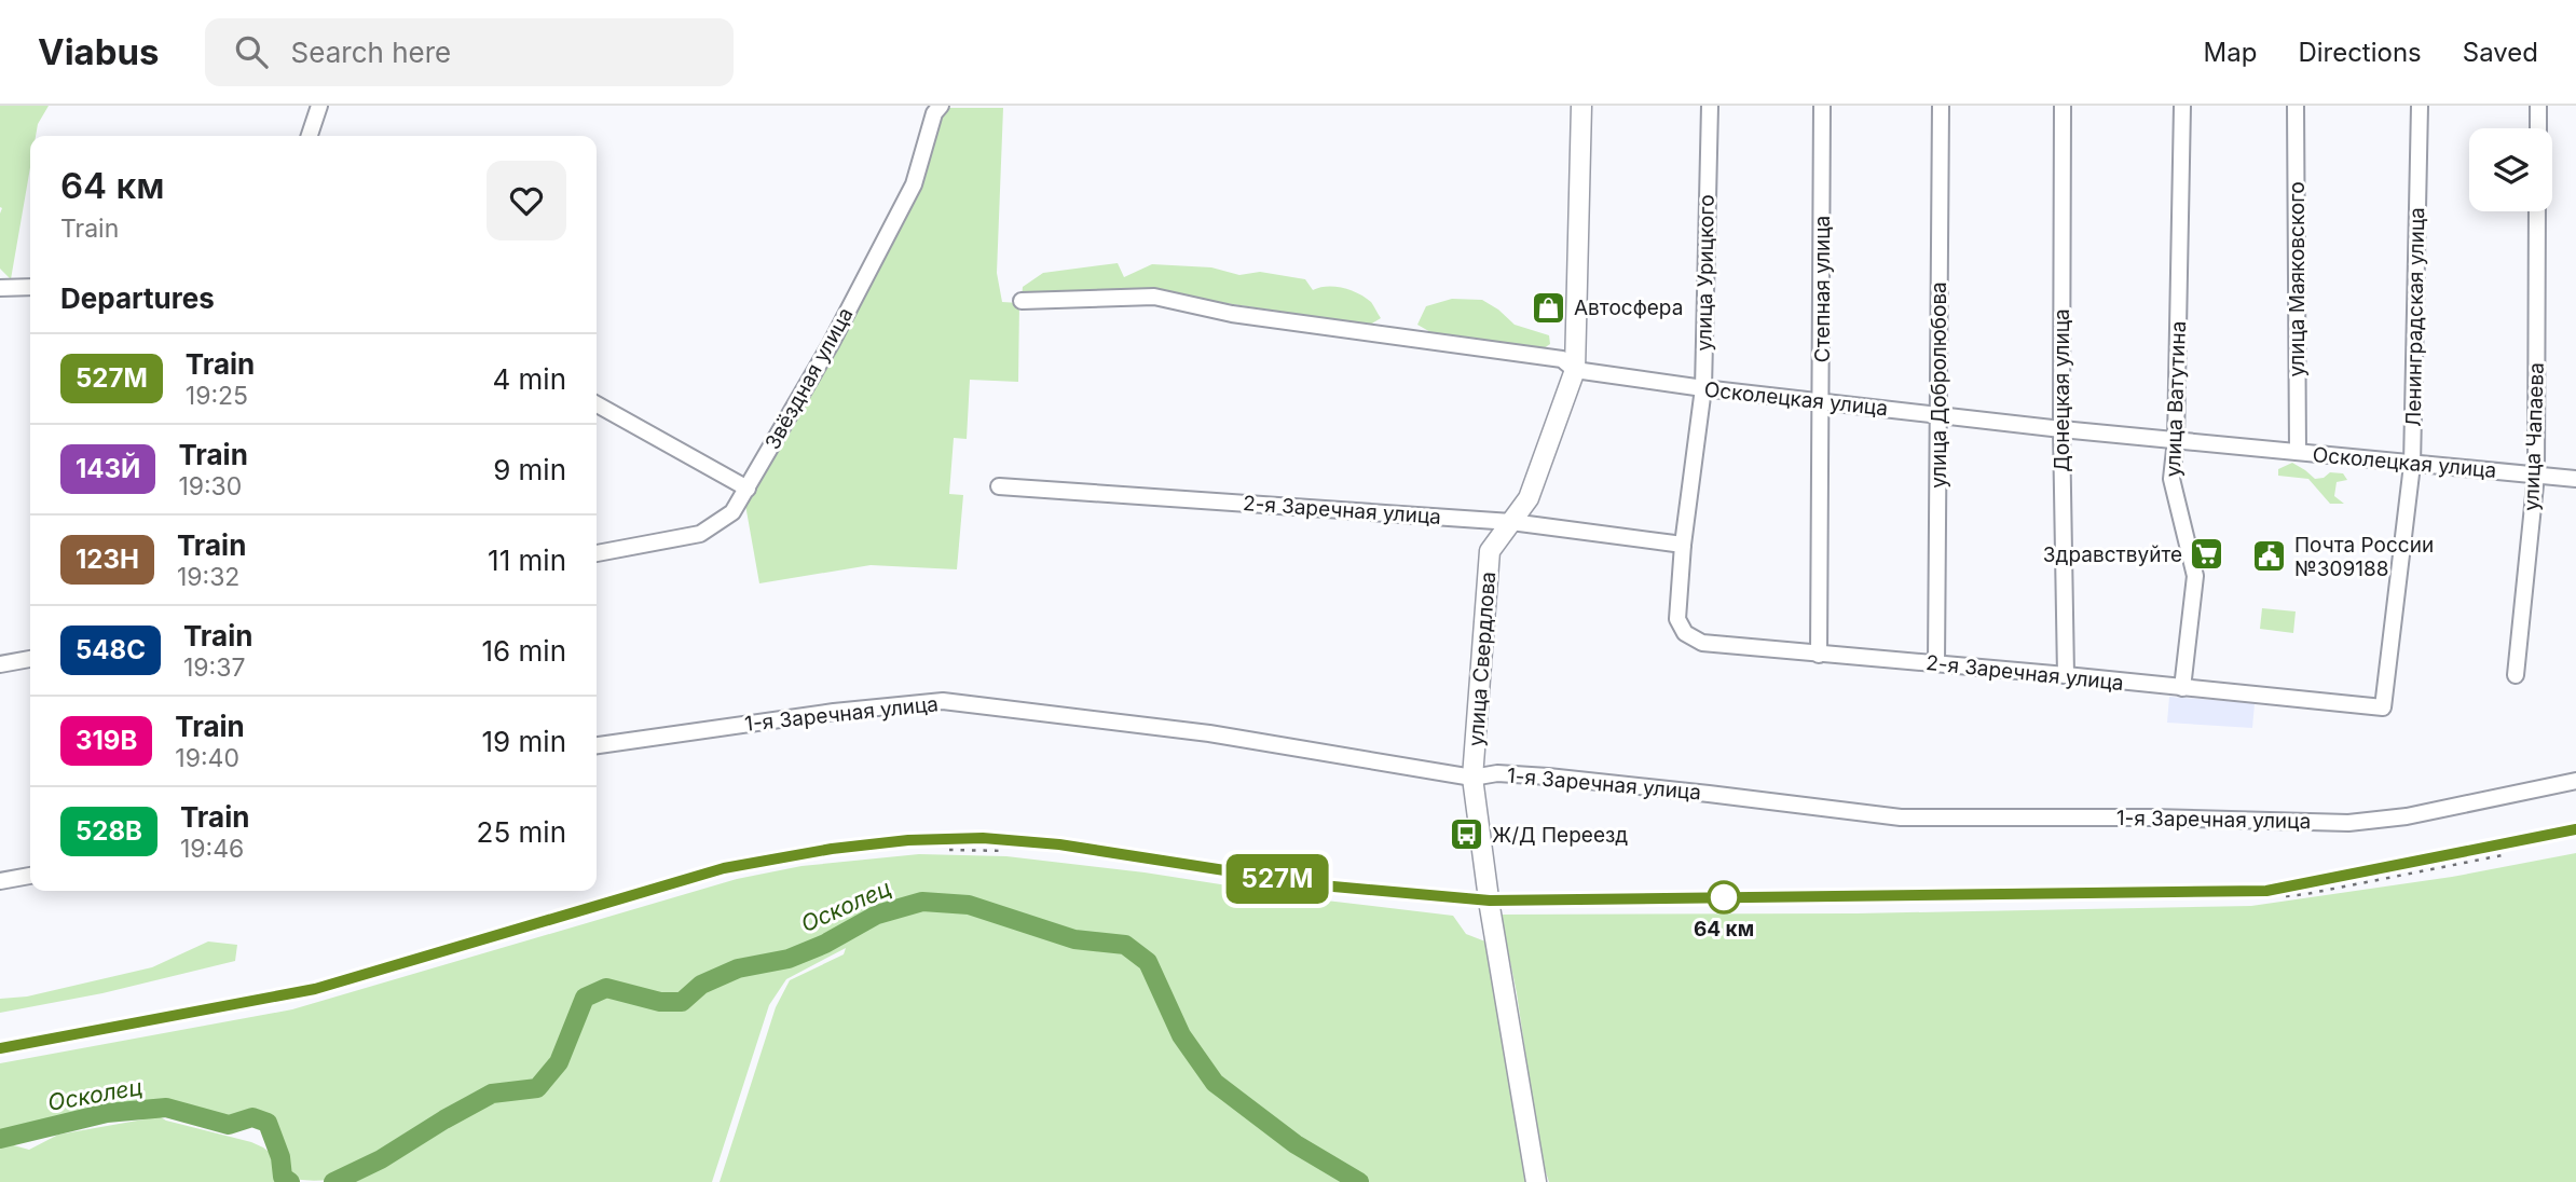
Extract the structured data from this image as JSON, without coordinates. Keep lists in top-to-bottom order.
{
  "streets": {
    "main road": ["улица Свердлова"],
    "street": [
      "улица Урицкого",
      "улица Маяковского",
      "Степная улица",
      "Ленинградская улица",
      "Звёздная улица",
      "улица Добролюбова",
      "Донецкая улица",
      "Осколецкая улица",
      "улица Ватутина",
      "улица Чапаева",
      "2-я Заречная улица",
      "1-я Заречная улица"
    ]
  },
  "crossings": [
    ["улица Урицкого", "Осколецкая улица"],
    ["улица Урицкого", "2-я Заречная улица"],
    ["улица Маяковского", "Осколецкая улица"],
    ["Степная улица", "Осколецкая улица"],
    ["Степная улица", "2-я Заречная улица"],
    ["Ленинградская улица", "Осколецкая улица"],
    ["Ленинградская улица", "2-я Заречная улица"],
    ["улица Добролюбова", "Осколецкая улица"],
    ["улица Добролюбова", "2-я Заречная улица"],
    ["Донецкая улица", "Осколецкая улица"],
    ["Донецкая улица", "2-я Заречная улица"],
    ["Осколецкая улица", "улица Ватутина"],
    ["Осколецкая улица", "улица Чапаева"],
    ["Осколецкая улица", "улица Свердлова"],
    ["улица Ватутина", "2-я Заречная улица"],
    ["2-я Заречная улица", "улица Свердлова"],
    ["улица Свердлова", "1-я Заречная улица"]
  ],
  "water": ["Осколец"],
  "places": {
    "shop": ["Автосфера"],
    "supermarket": ["Здравствуйте"],
    "public building": ["Почта России №309188"],
    "bus stop": ["Ж/Д Переезд"],
    "other": ["64 км"]
  },
  "page": {
    "header": "Viabus",
    "search": "Search here",
    "nav": ["Map", "Directions", "Saved"],
    "on_map": "527М",
    "heading": [
      ["64 км", "Train"],
      "Departures"
    ],
    "list": [
      {
        "mark": "527М",
        "name": "Train",
        "note": "19:25",
        "value": "4 min"
      },
      {
        "mark": "143Й",
        "name": "Train",
        "note": "19:30",
        "value": "9 min"
      },
      {
        "mark": "123Н",
        "name": "Train",
        "note": "19:32",
        "value": "11 min"
      },
      {
        "mark": "548С",
        "name": "Train",
        "note": "19:37",
        "value": "16 min"
      },
      {
        "mark": "319В",
        "name": "Train",
        "note": "19:40",
        "value": "19 min"
      },
      {
        "mark": "528В",
        "name": "Train",
        "note": "19:46",
        "value": "25 min"
      }
    ]
  }
}
